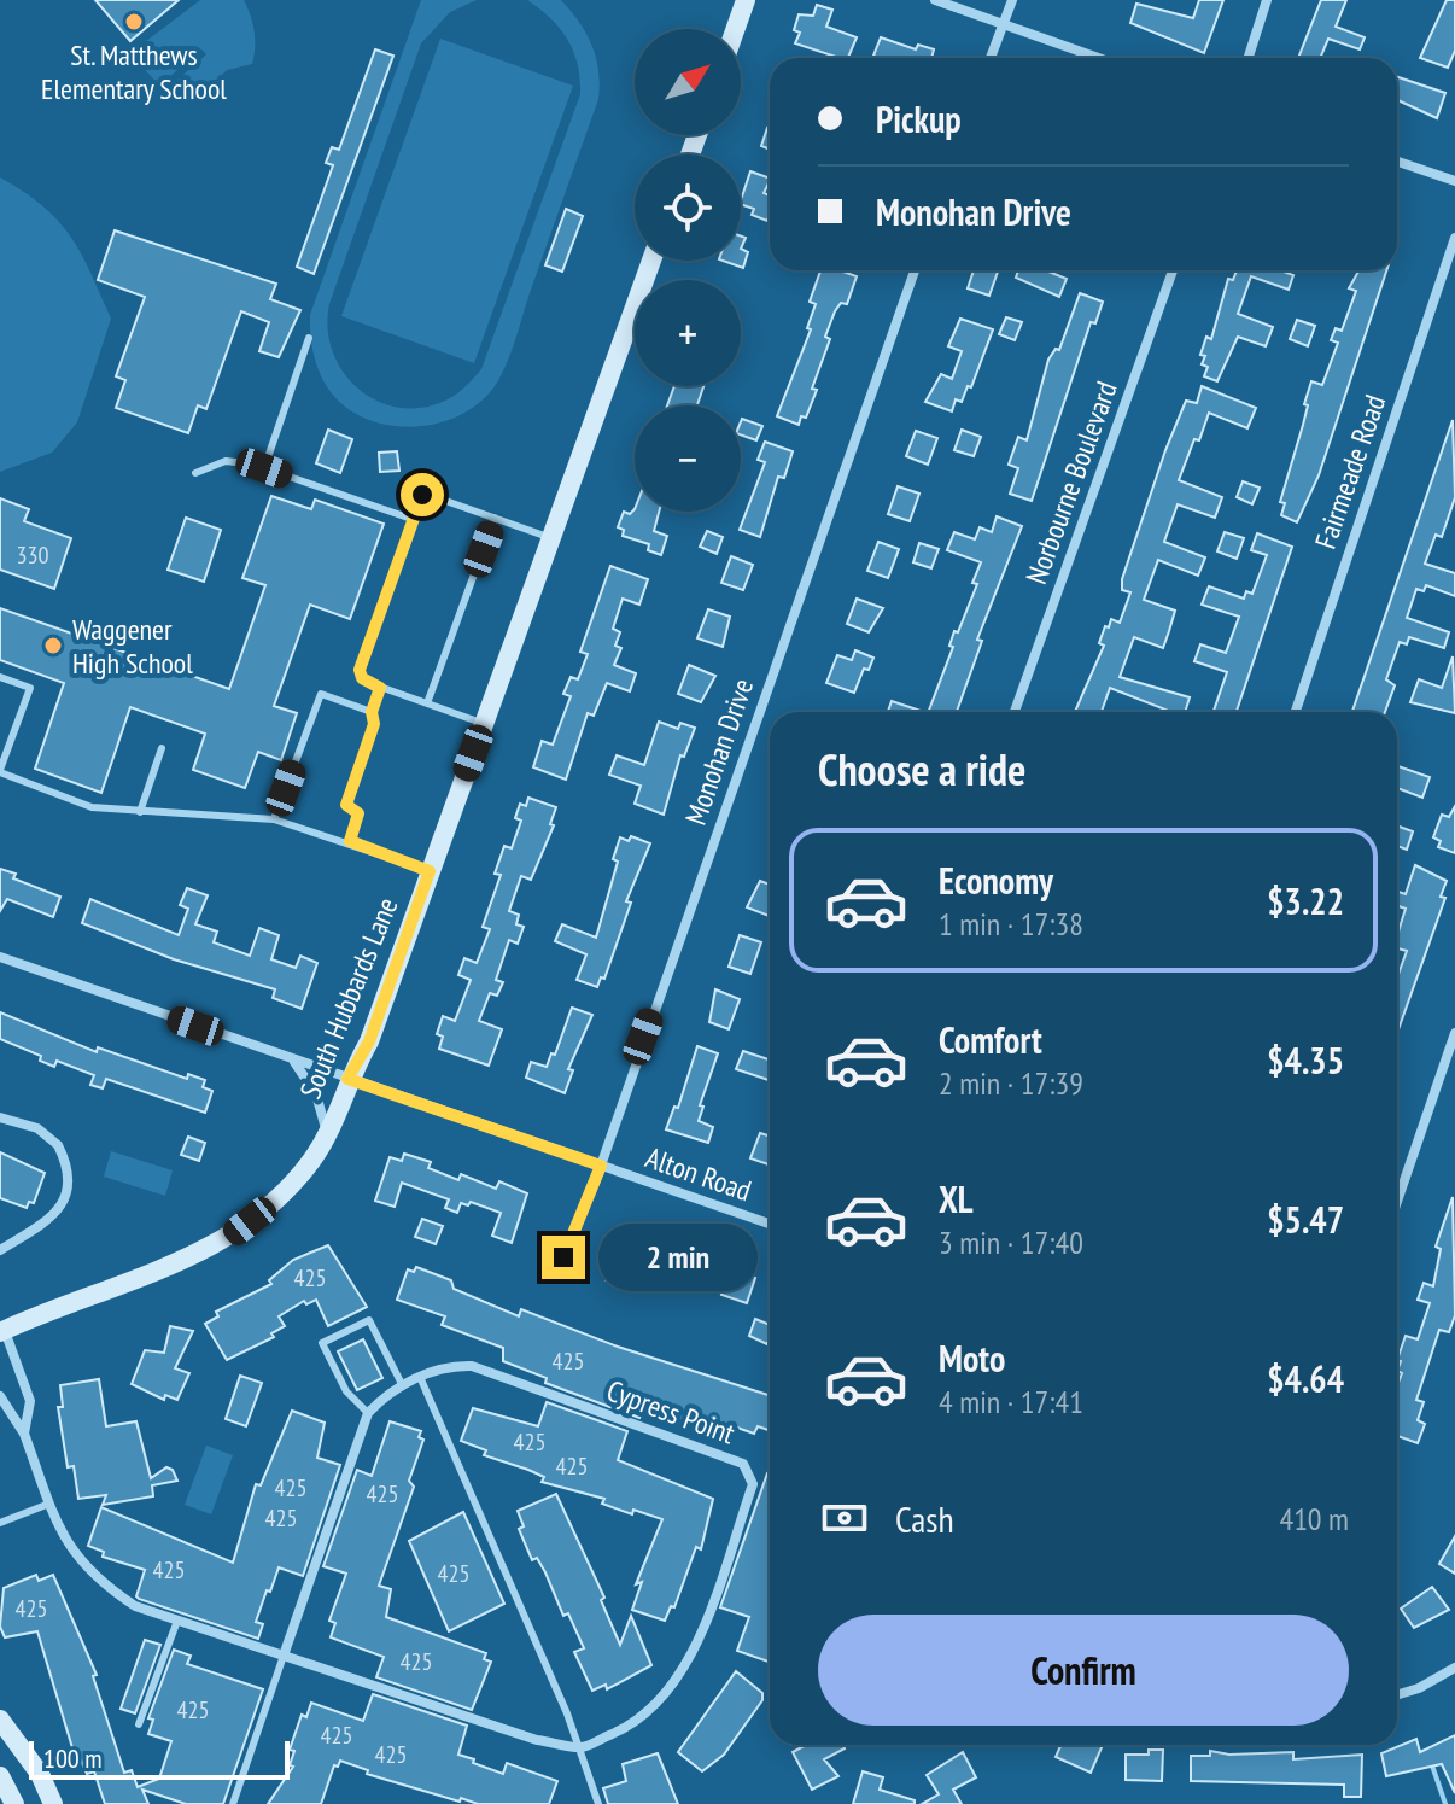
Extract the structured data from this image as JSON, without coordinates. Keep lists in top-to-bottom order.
{
  "streets": {
    "street": [
      "Fairmeade Road",
      "Norbourne Boulevard",
      "Monohan Drive",
      "South Hubbards Lane",
      "Alton Road",
      "Cypress Point"
    ]
  },
  "crossings": [
    ["Monohan Drive", "Alton Road"],
    ["South Hubbards Lane", "Alton Road"]
  ],
  "places": ["St. Matthews Elementary School", "Waggener High School"],
  "house_numbers": [
    "330",
    "425",
    "425",
    "425",
    "425",
    "425",
    "425",
    "425",
    "425",
    "425",
    "425",
    "425",
    "425",
    "425",
    "425"
  ],
  "scale_bar": "100 m",
  "north": "top right",
  "page": {
    "map_buttons": ["+", "−"],
    "banner": ["Pickup", "Monohan Drive"],
    "heading": "Choose a ride",
    "list": [
      {
        "name": "Economy",
        "note": "1 min · 17:38",
        "value": "$3.22"
      },
      {
        "name": "Comfort",
        "note": "2 min · 17:39",
        "value": "$4.35"
      },
      {
        "name": "XL",
        "note": "3 min · 17:40",
        "value": "$5.47"
      },
      {
        "name": "Moto",
        "note": "4 min · 17:41",
        "value": "$4.64"
      }
    ],
    "bubble": "2 min",
    "pay": ["Cash", "410 m"],
    "buttons": "Confirm",
    "scale": "100 m"
  }
}
